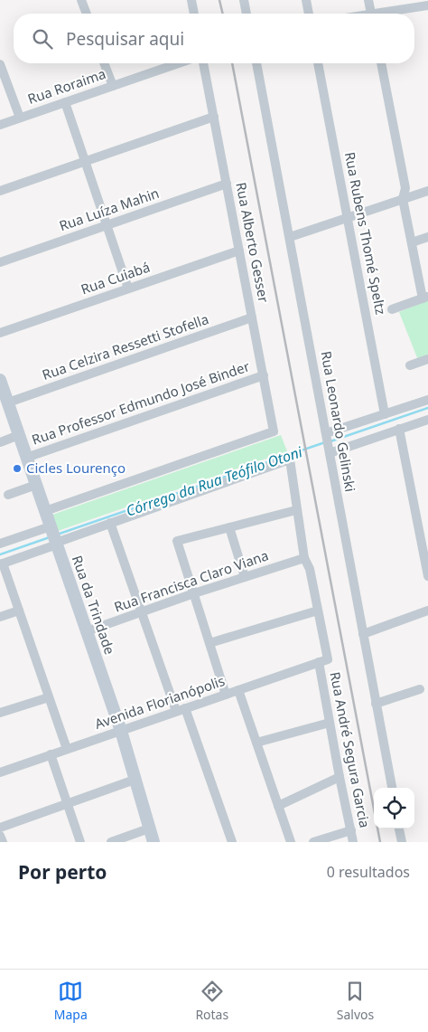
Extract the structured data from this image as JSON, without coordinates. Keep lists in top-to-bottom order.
{
  "streets": {
    "main road": ["Rua da Trindade"],
    "street": [
      "Rua Roraima",
      "Rua Luíza Mahin",
      "Rua Rubens Thomé Speltz",
      "Rua Alberto Gesser",
      "Rua Cuiabá",
      "Rua Celzira Ressetti Stofella",
      "Rua Professor Edmundo José Binder",
      "Rua Leonardo Gelinski",
      "Rua Francisca Claro Viana",
      "Avenida Florianópolis",
      "Rua André Segura Garcia"
    ]
  },
  "crossings": [
    ["Rua Luíza Mahin", "Rua Alberto Gesser"],
    ["Rua Alberto Gesser", "Rua Cuiabá"],
    ["Rua Alberto Gesser", "Rua Celzira Ressetti Stofella"],
    ["Rua Alberto Gesser", "Rua Professor Edmundo José Binder"],
    ["Rua Alberto Gesser", "Rua da Trindade"],
    ["Rua Celzira Ressetti Stofella", "Rua da Trindade"],
    ["Rua Professor Edmundo José Binder", "Rua da Trindade"],
    ["Rua Francisca Claro Viana", "Rua da Trindade"],
    ["Rua Francisca Claro Viana", "Rua André Segura Garcia"],
    ["Rua da Trindade", "Avenida Florianópolis"],
    ["Avenida Florianópolis", "Rua André Segura Garcia"]
  ],
  "water": ["Córrego da Rua Teófilo Otoni"],
  "places": ["Cicles Lourenço"],
  "page": {
    "search": "Pesquisar aqui",
    "heading": ["Por perto", "0 resultados"],
    "nav": ["Mapa", "Rotas", "Salvos"]
  }
}
